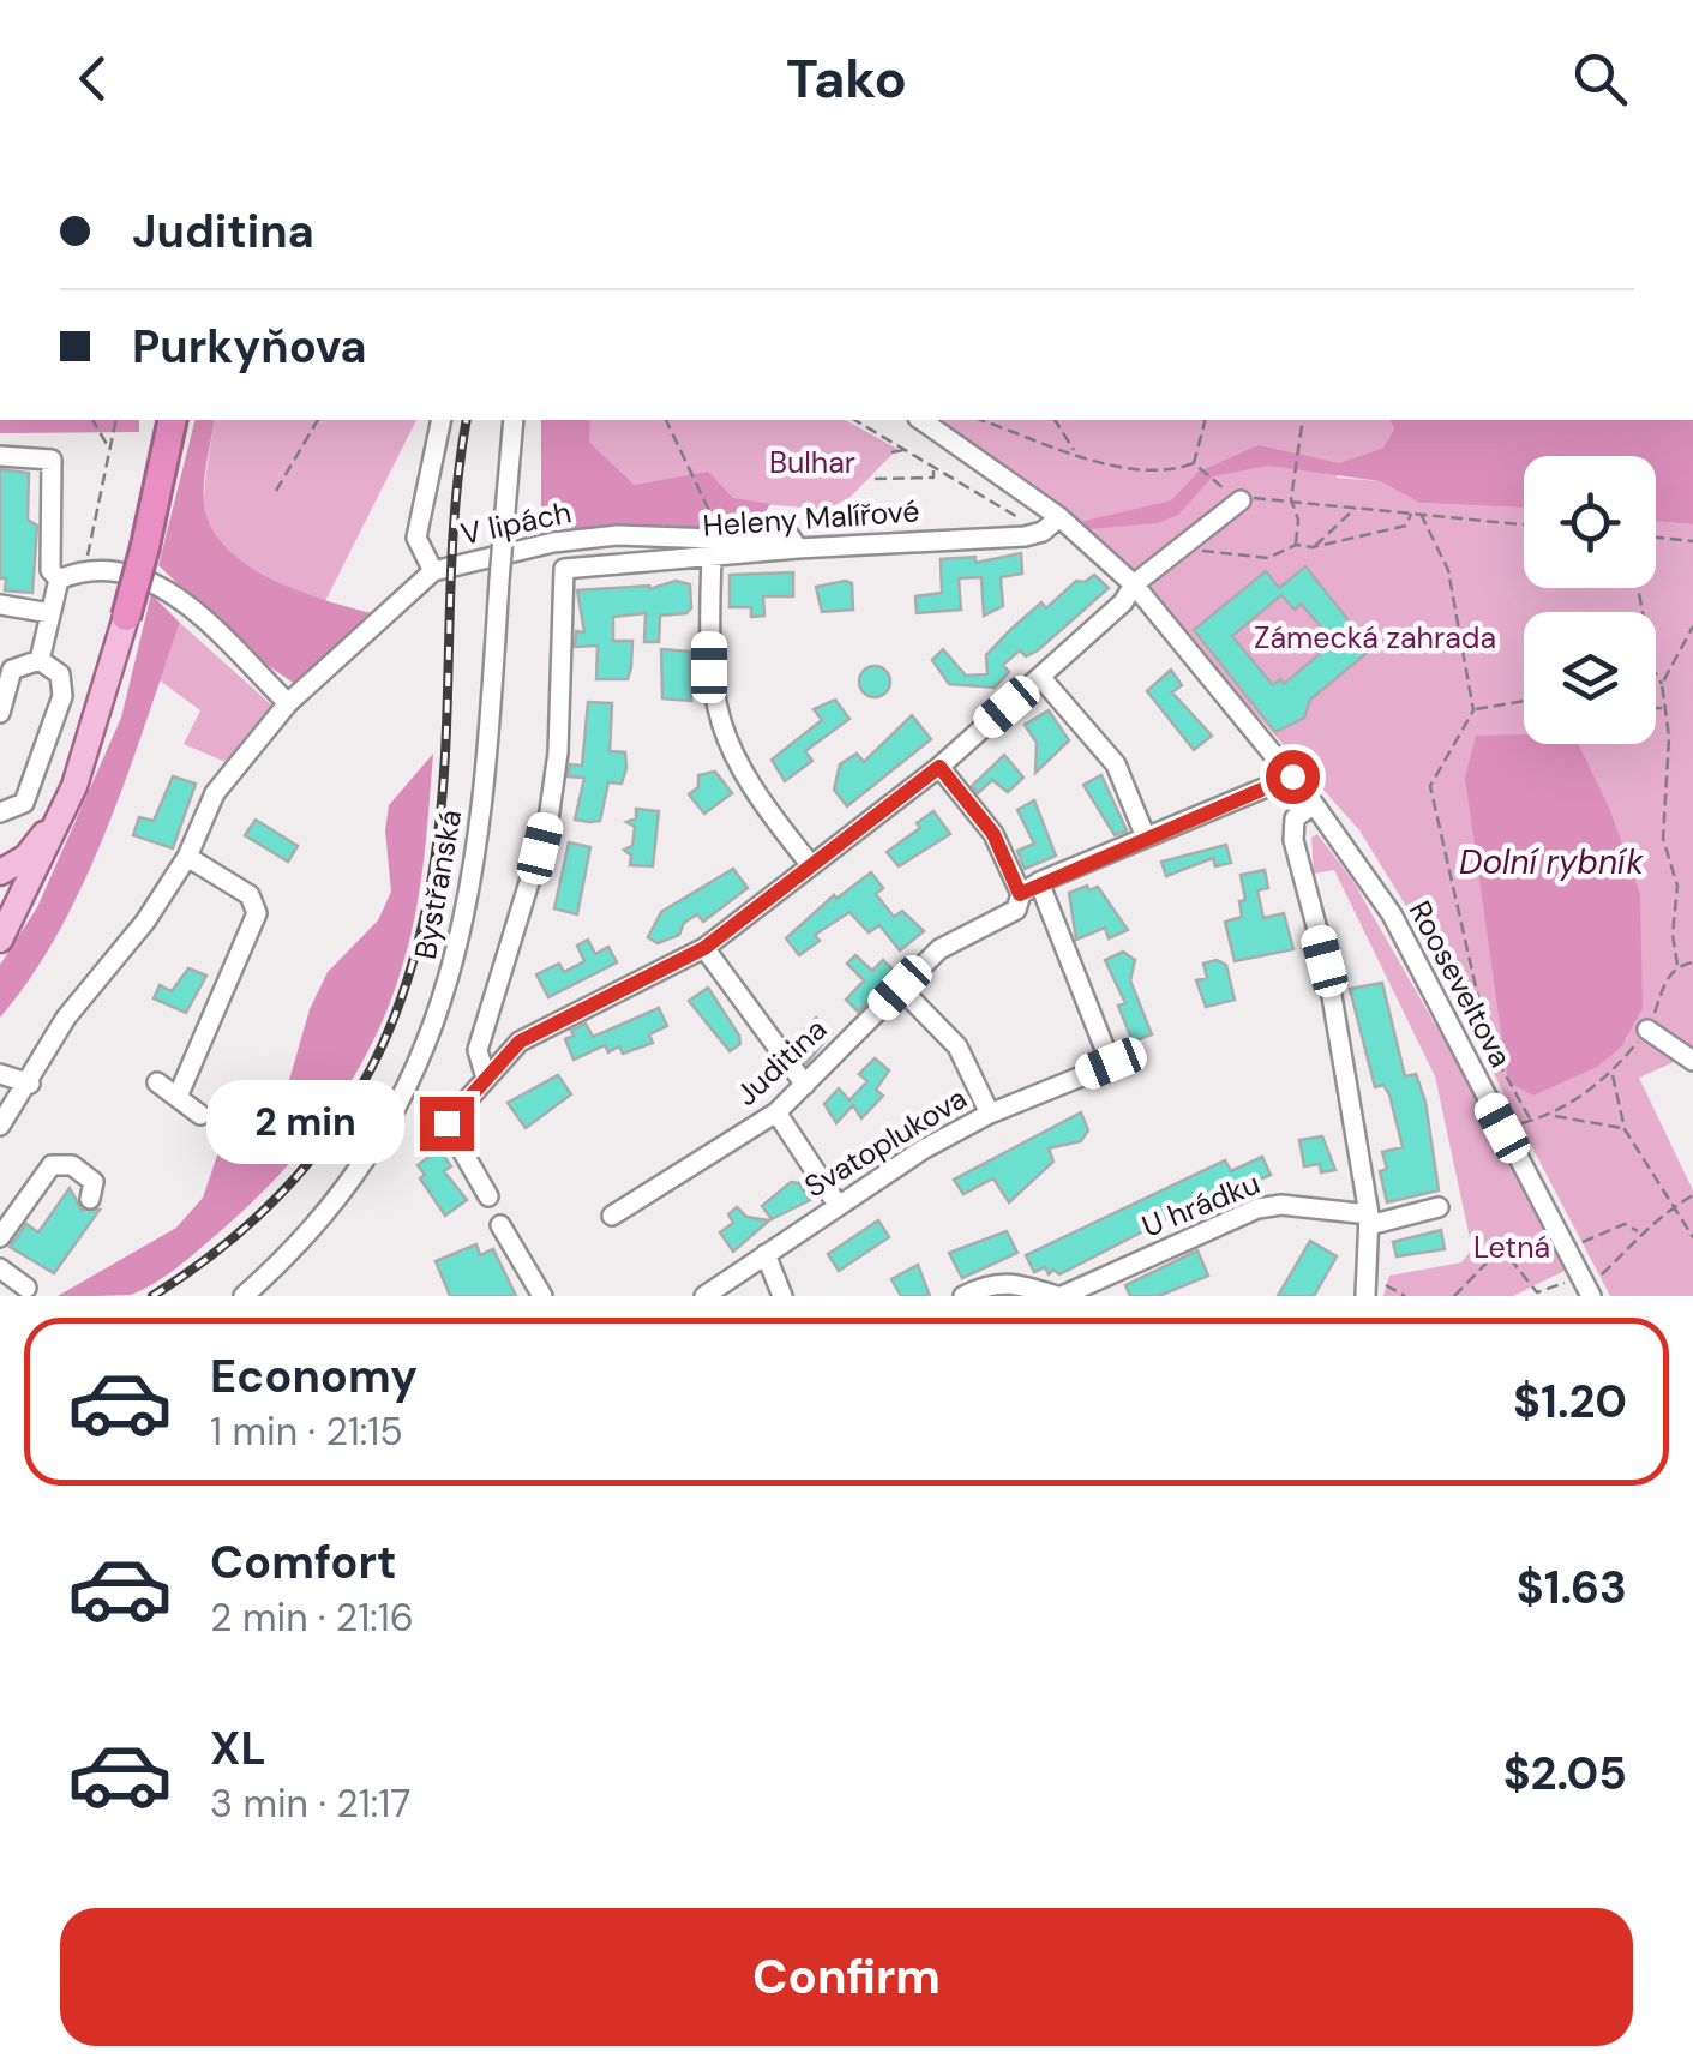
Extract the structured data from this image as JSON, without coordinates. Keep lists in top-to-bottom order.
{
  "streets": {
    "street": [
      "Heleny Malířové",
      "V lipách",
      "Bystřanská",
      "Rooseveltova",
      "Juditina",
      "Svatoplukova",
      "U hrádku"
    ]
  },
  "crossings": [
    ["Heleny Malířové", "V lipách"],
    ["Rooseveltova", "Juditina"],
    ["Juditina", "Svatoplukova"]
  ],
  "water": ["Dolní rybník"],
  "parks": ["Bulhar", "Zámecká zahrada", "Letná"],
  "page": {
    "header": "Tako",
    "banner": ["Juditina", "Purkyňova"],
    "bubble": "2 min",
    "list": [
      {
        "name": "Economy",
        "note": "1 min · 21:15",
        "value": "$1.20"
      },
      {
        "name": "Comfort",
        "note": "2 min · 21:16",
        "value": "$1.63"
      },
      {
        "name": "XL",
        "note": "3 min · 21:17",
        "value": "$2.05"
      }
    ],
    "buttons": "Confirm"
  }
}
